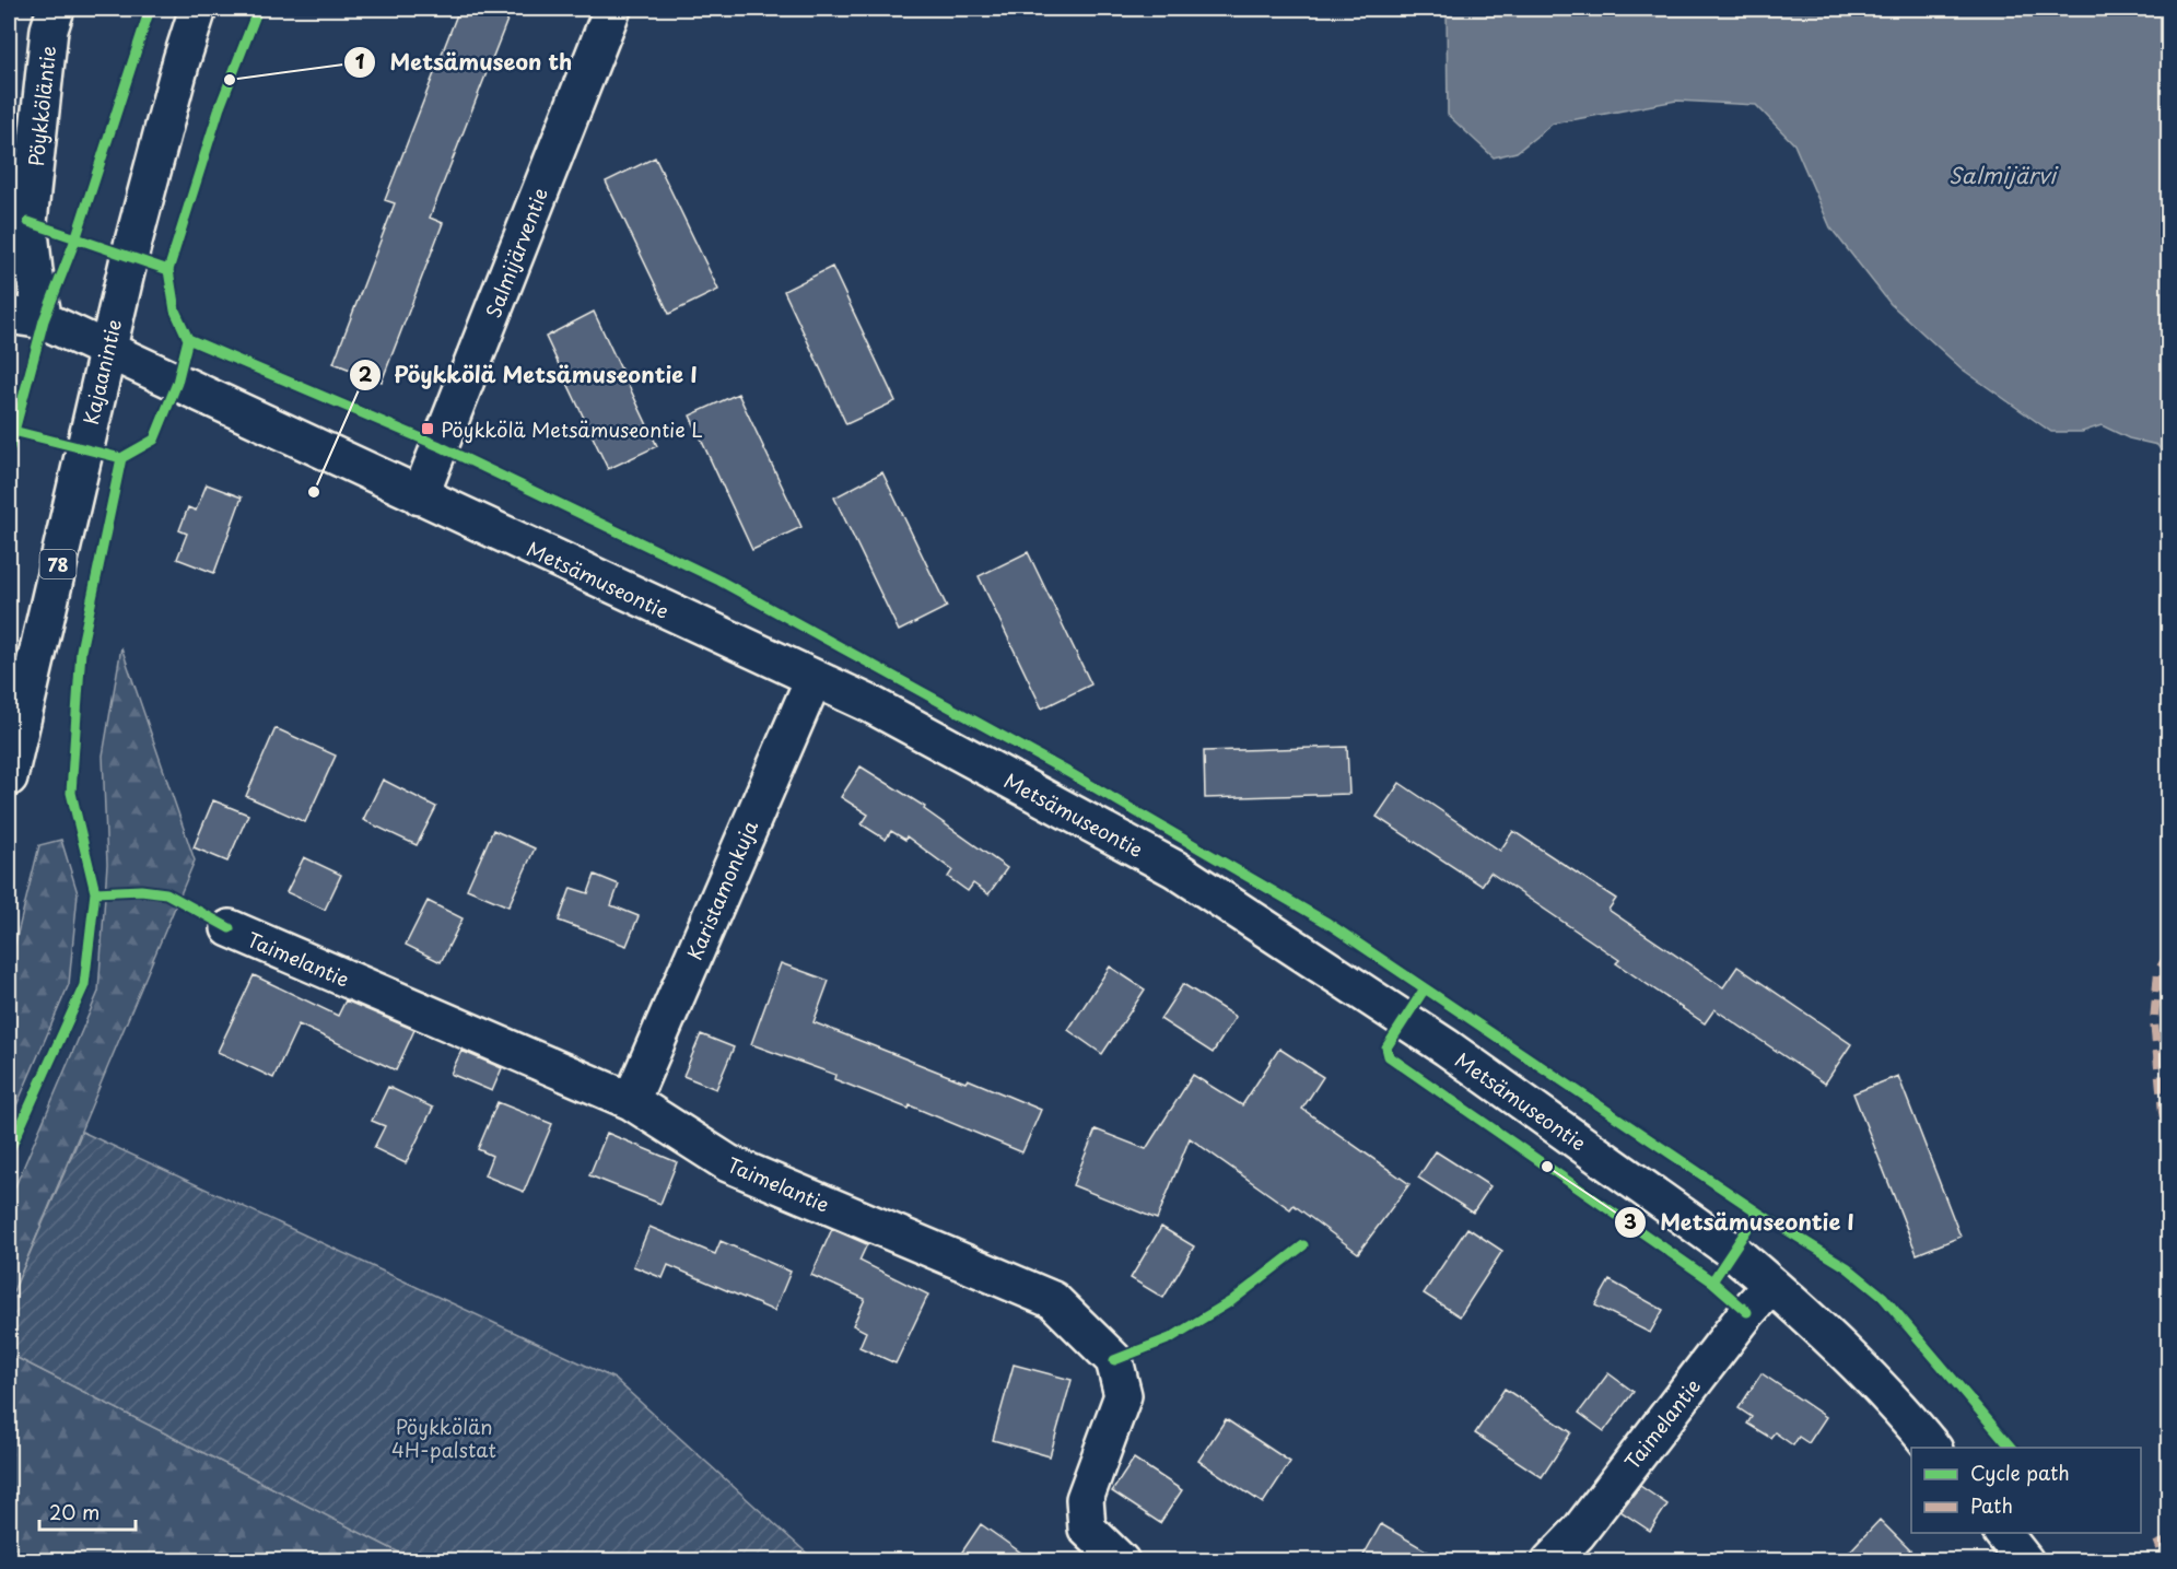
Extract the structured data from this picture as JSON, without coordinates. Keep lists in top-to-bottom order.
{
  "streets": {
    "street": [
      "Pöykköläntie",
      "Salmijärventie",
      "Kajaanintie",
      "78",
      "Metsämuseontie",
      "Karistamonkuja",
      "Taimelantie"
    ]
  },
  "crossings": [
    ["Pöykköläntie", "Metsämuseontie"],
    ["Salmijärventie", "Metsämuseontie"],
    ["Kajaanintie", "Metsämuseontie"],
    ["Metsämuseontie", "Karistamonkuja"],
    ["Metsämuseontie", "Taimelantie"],
    ["Karistamonkuja", "Taimelantie"]
  ],
  "water": ["Salmijärvi"],
  "parks": ["Pöykkölän 4H-palstat"],
  "places": {
    "other": ["Metsämuseon th", "Pöykkölä Metsämuseontie I", "Metsämuseontie I"],
    "transit": ["Pöykkölä Metsämuseontie L"]
  },
  "legend": ["Cycle path", "Path"],
  "scale_bar": "20 m"
}
